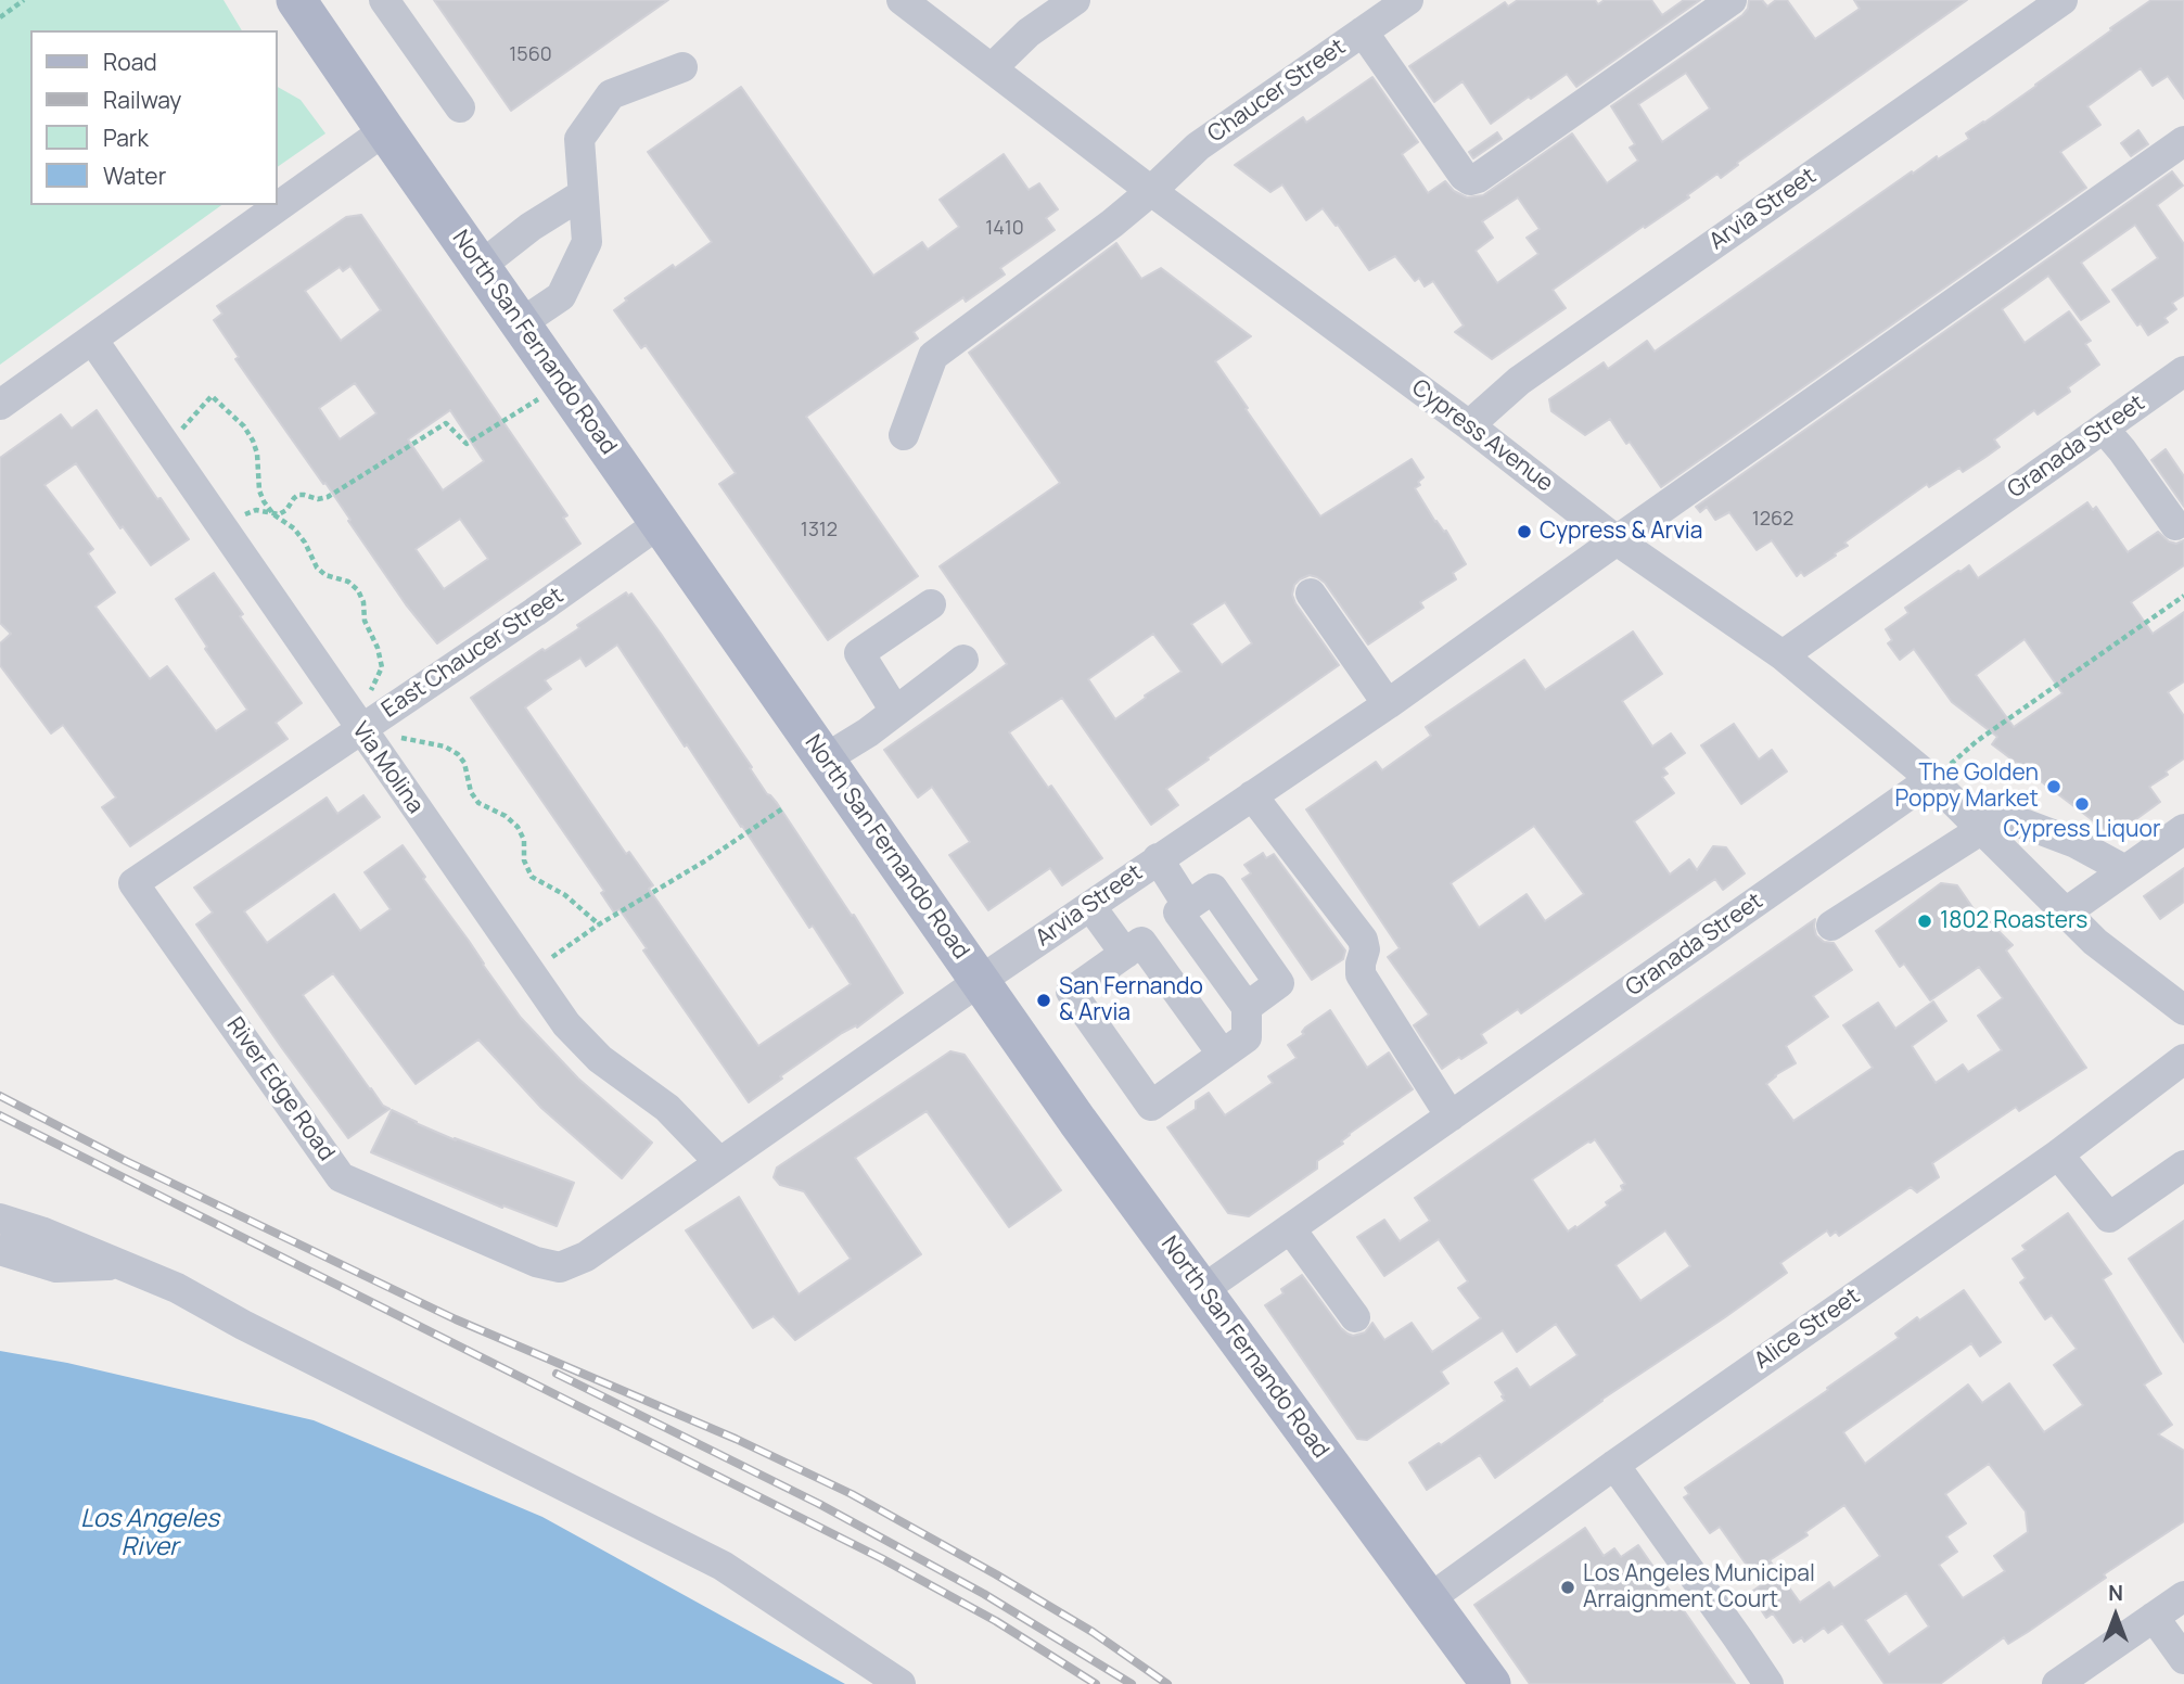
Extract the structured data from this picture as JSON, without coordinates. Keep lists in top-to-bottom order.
{
  "streets": {
    "main road": ["North San Fernando Road"],
    "street": [
      "Chaucer Street",
      "Arvia Street",
      "Cypress Avenue",
      "Granada Street",
      "East Chaucer Street",
      "Via Molina",
      "River Edge Road",
      "Alice Street"
    ]
  },
  "crossings": [
    ["Chaucer Street", "Cypress Avenue"],
    ["Arvia Street", "North San Fernando Road"],
    ["Arvia Street", "Cypress Avenue"],
    ["Arvia Street", "Via Molina"],
    ["Arvia Street", "River Edge Road"],
    ["North San Fernando Road", "Granada Street"],
    ["North San Fernando Road", "East Chaucer Street"],
    ["North San Fernando Road", "Alice Street"],
    ["Cypress Avenue", "Granada Street"],
    ["East Chaucer Street", "Via Molina"],
    ["East Chaucer Street", "River Edge Road"]
  ],
  "water": ["Los Angeles River"],
  "places": [
    "Cypress & Arvia",
    "The Golden Poppy Market",
    "Cypress Liquor",
    "1802 Roasters",
    "San Fernando & Arvia",
    "Los Angeles Municipal Arraignment Court"
  ],
  "house_numbers": [
    "1560",
    "1410",
    "1262",
    "1312"
  ],
  "legend": [
    "Road",
    "Railway",
    "Park",
    "Water"
  ],
  "north": "top"
}
